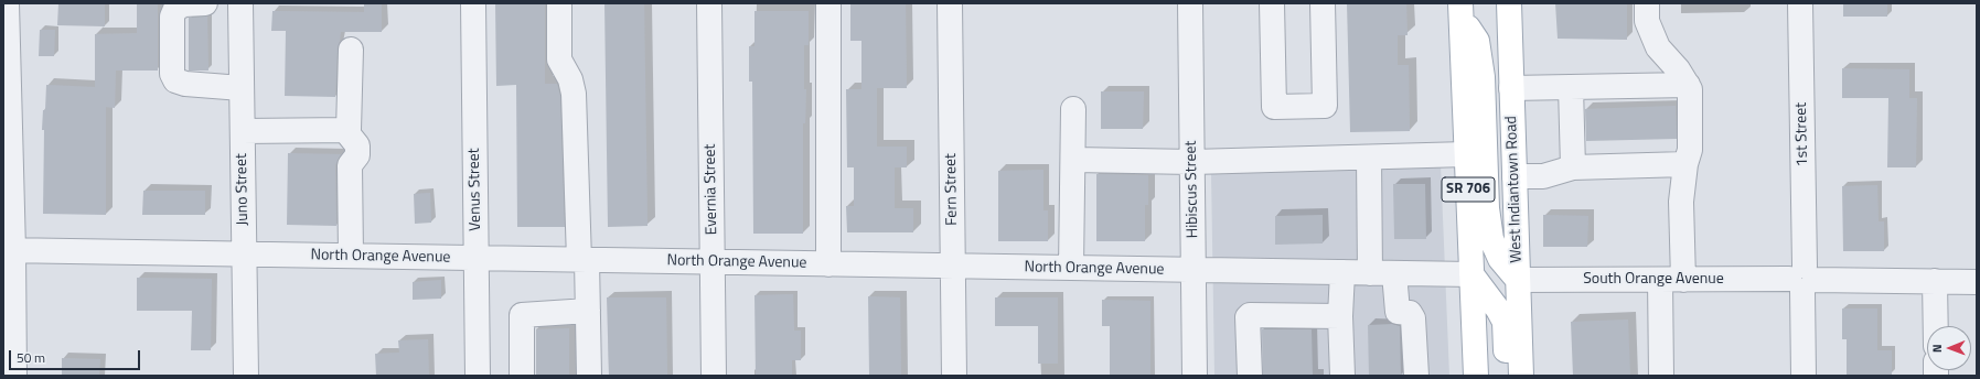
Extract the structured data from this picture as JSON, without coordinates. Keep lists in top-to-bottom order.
{
  "streets": {
    "main road": ["SR 706", "West Indiantown Road"],
    "street": [
      "1st Street",
      "Juno Street",
      "Venus Street",
      "Evernia Street",
      "Fern Street",
      "Hibiscus Street",
      "North Orange Avenue",
      "South Orange Avenue"
    ]
  },
  "crossings": [
    ["1st Street", "South Orange Avenue"],
    ["Juno Street", "North Orange Avenue"],
    ["Venus Street", "North Orange Avenue"],
    ["Evernia Street", "North Orange Avenue"],
    ["Fern Street", "North Orange Avenue"],
    ["Hibiscus Street", "North Orange Avenue"],
    ["SR 706", "North Orange Avenue"],
    ["West Indiantown Road", "South Orange Avenue"]
  ],
  "scale_bar": "50 m",
  "north": "left"
}
